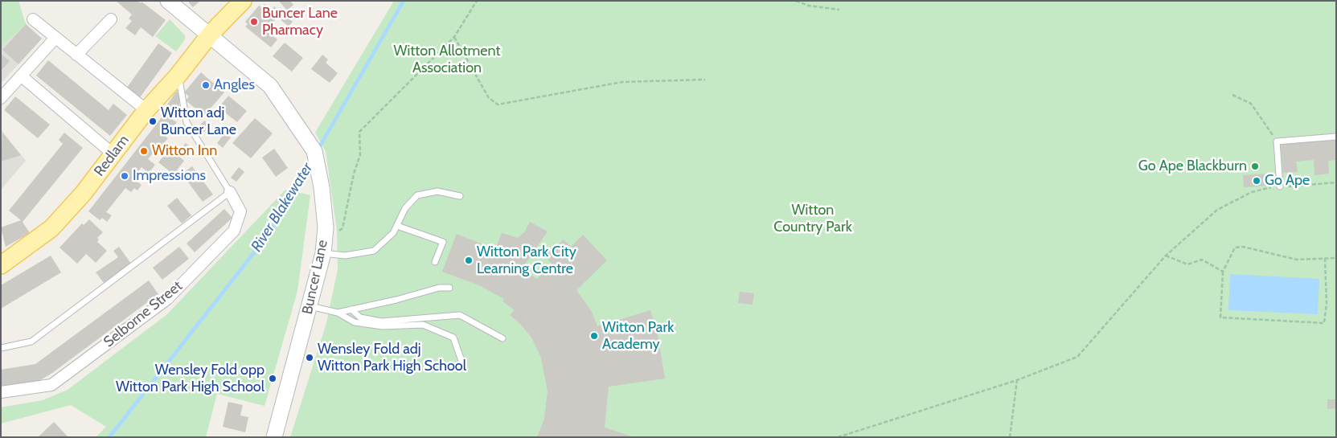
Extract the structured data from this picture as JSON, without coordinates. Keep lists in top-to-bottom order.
{
  "streets": {
    "main road": ["Redlam", "Buncer Lane"],
    "street": ["Selborne Street"]
  },
  "crossings": [
    ["Redlam", "Buncer Lane"]
  ],
  "water": ["River Blakewater"],
  "parks": ["Witton Allotment Association", "Witton Country Park"],
  "places": [
    "Buncer Lane Pharmacy",
    "Angles",
    "Witton adj Buncer Lane",
    "Witton Inn",
    "Go Ape Blackburn",
    "Impressions",
    "Go Ape",
    "Witton Park City Learning Centre",
    "Witton Park Academy",
    "Wensley Fold adj Witton Park High School",
    "Wensley Fold opp Witton Park High School"
  ]
}
